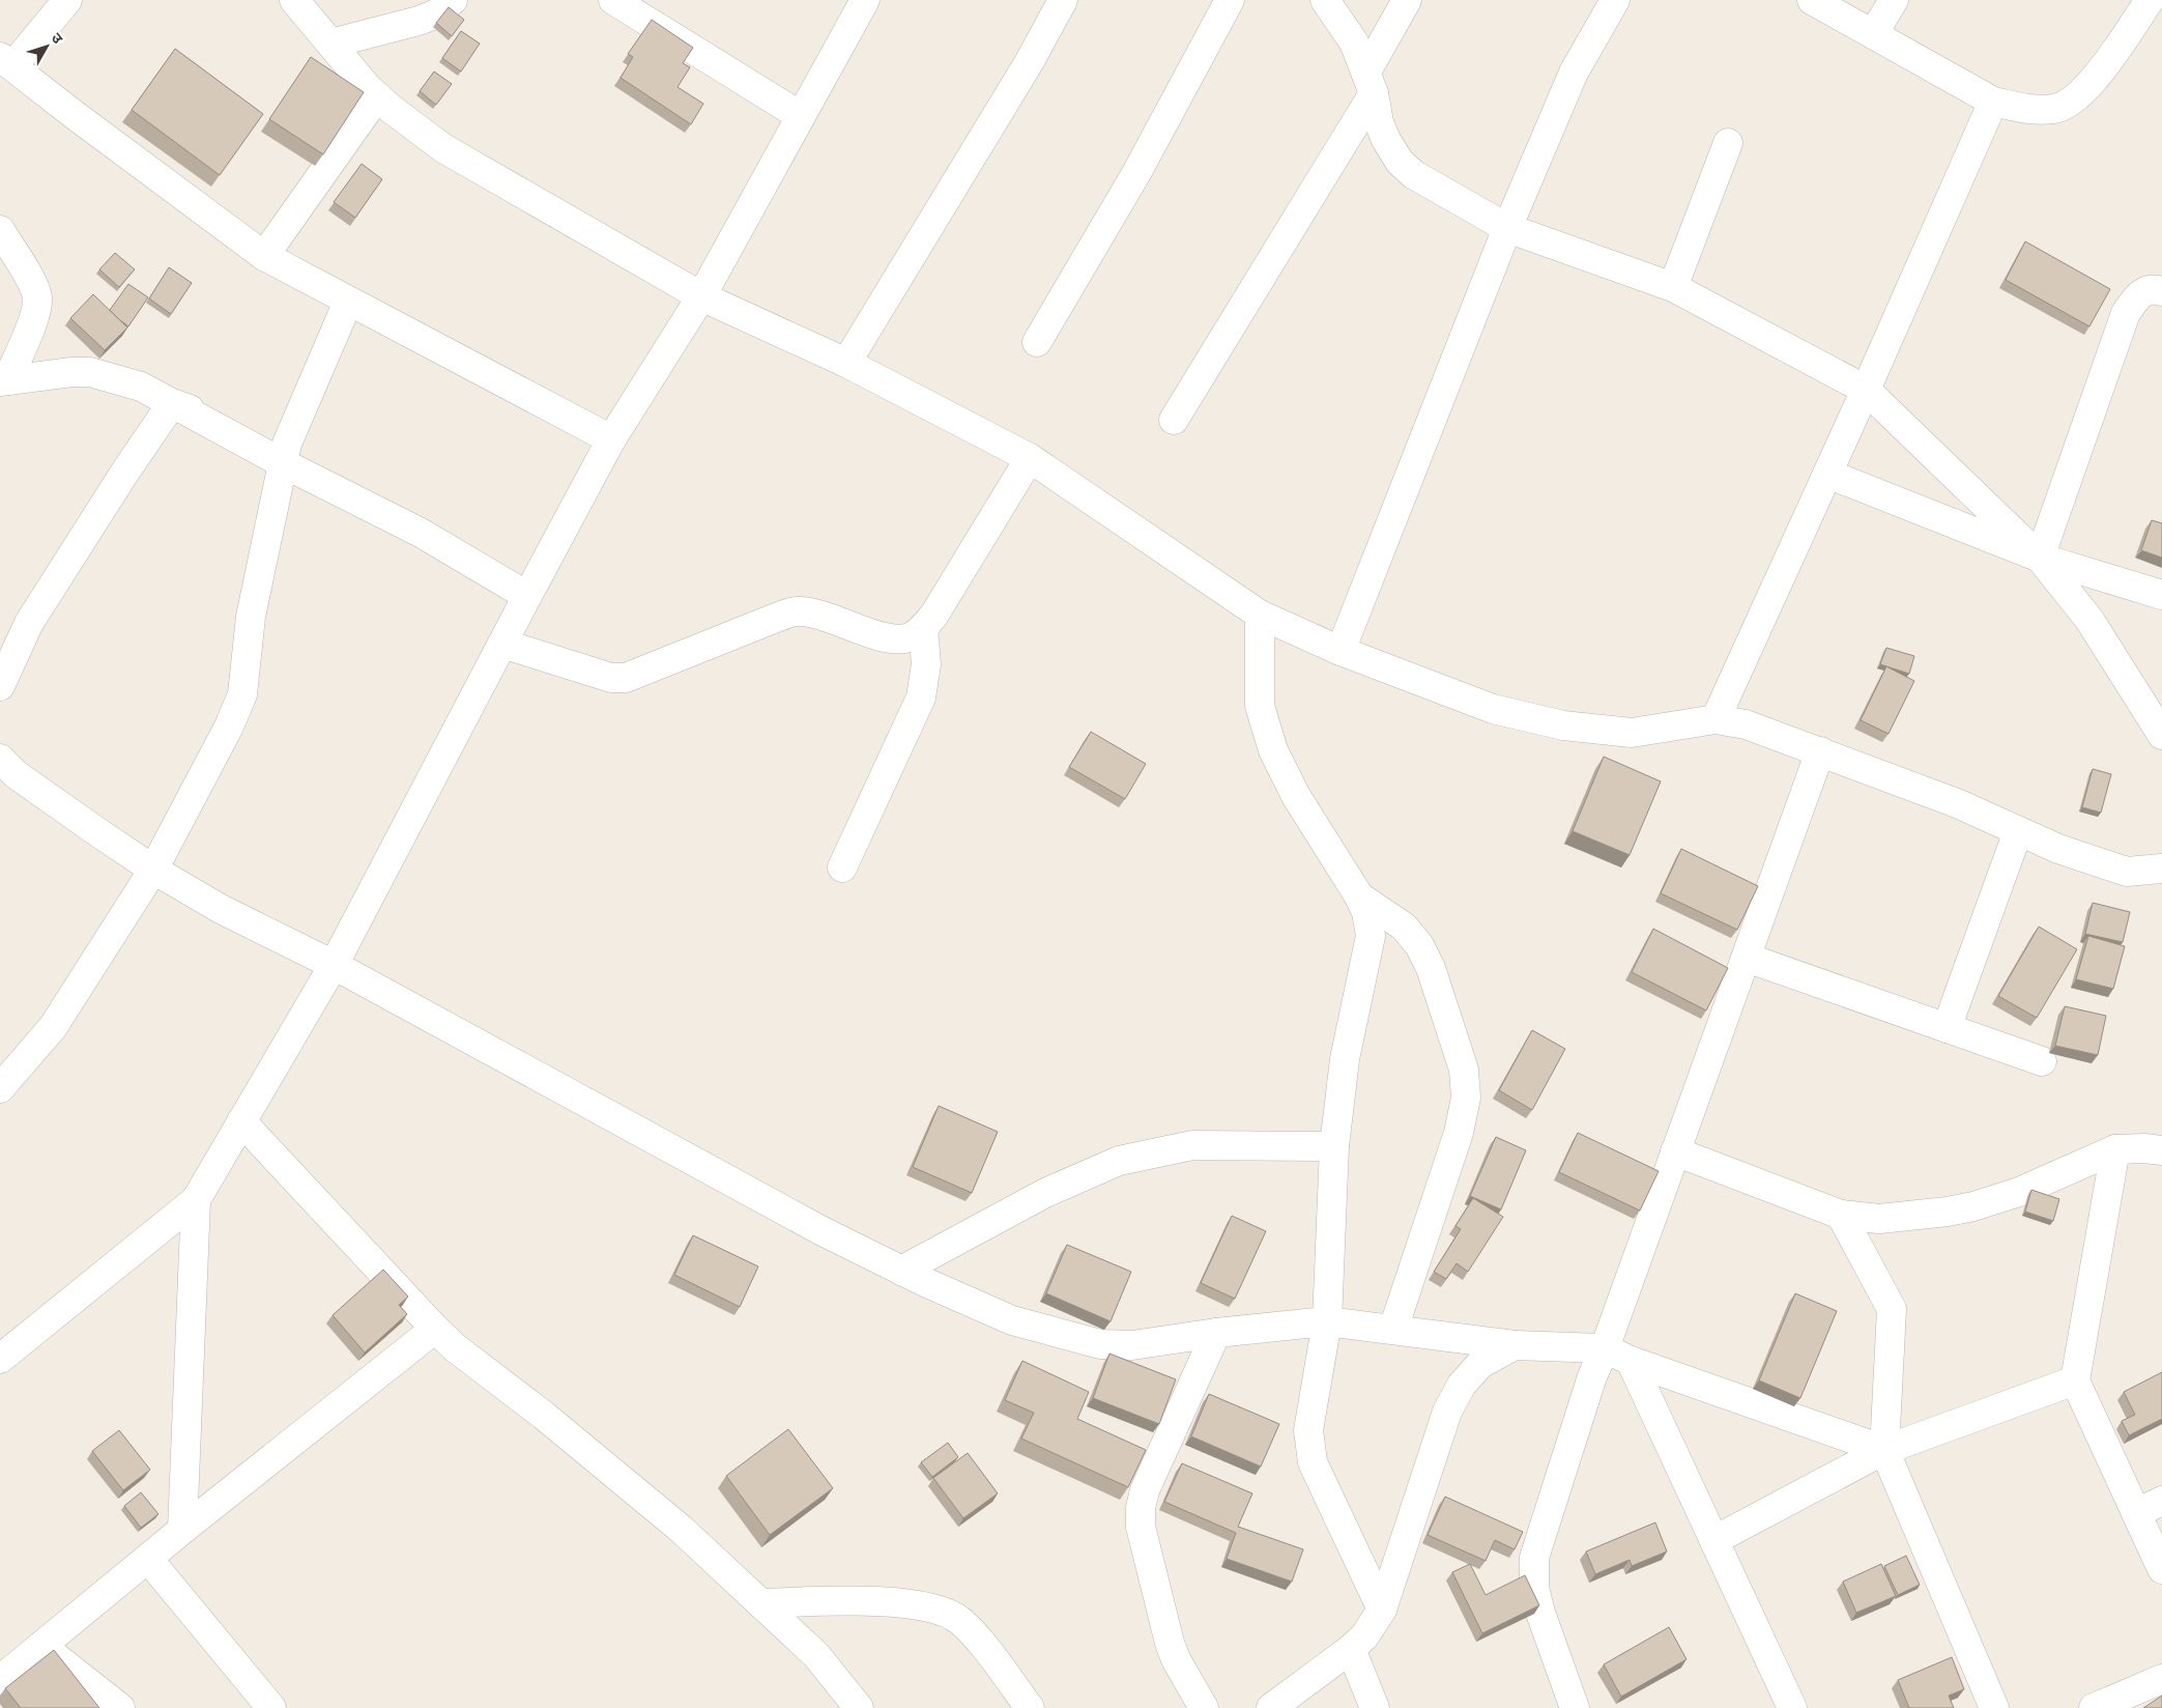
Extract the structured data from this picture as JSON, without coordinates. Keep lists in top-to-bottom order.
{
  "north": "top right"
}
